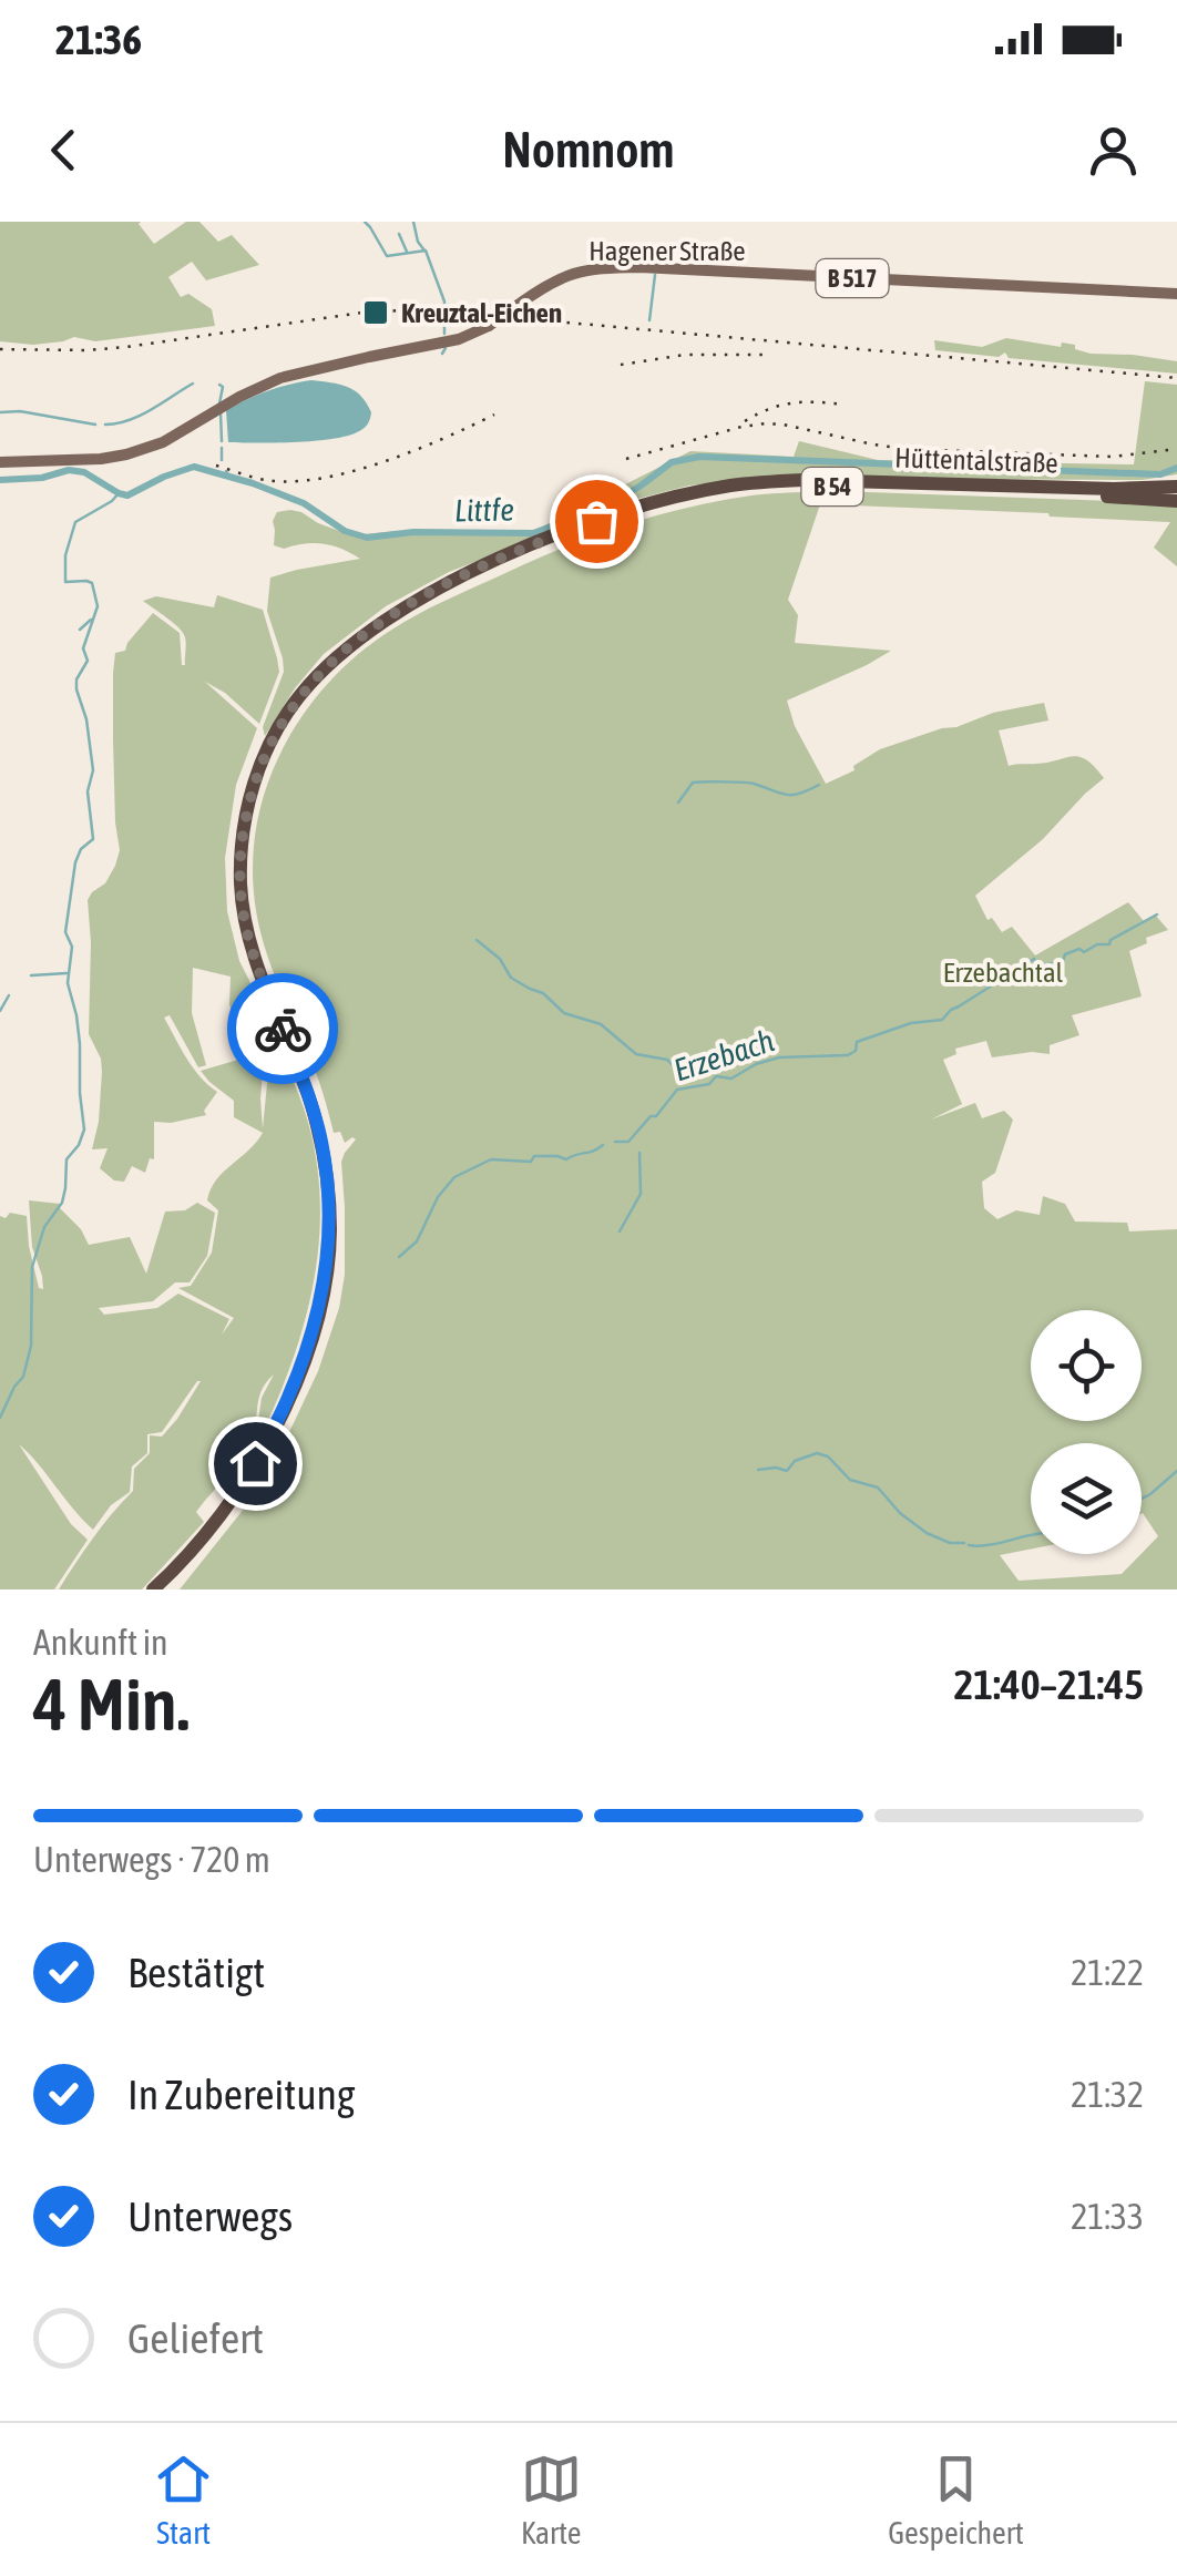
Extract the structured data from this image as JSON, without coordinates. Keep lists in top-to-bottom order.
{
  "streets": {
    "highway": ["Hüttentalstraße", "B 54"],
    "main road": ["Hagener Straße", "B 517"]
  },
  "crossings": [
    ["Hüttentalstraße", "B 54"]
  ],
  "water": ["Littfe", "Erzebach"],
  "parks": ["Erzebachtal"],
  "places": {
    "transit": ["Kreuztal-Eichen"]
  },
  "page": {
    "status": "21:36",
    "header": "Nomnom",
    "heading": ["4 Min.", "Ankunft in", "21:40–21:45"],
    "bar": "Unterwegs · 720 m",
    "list": [
      ["Bestätigt", "21:22"],
      ["In Zubereitung", "21:32"],
      ["Unterwegs", "21:33"],
      "Geliefert"
    ],
    "tabs": ["Start", "Karte", "Gespeichert"]
  }
}
